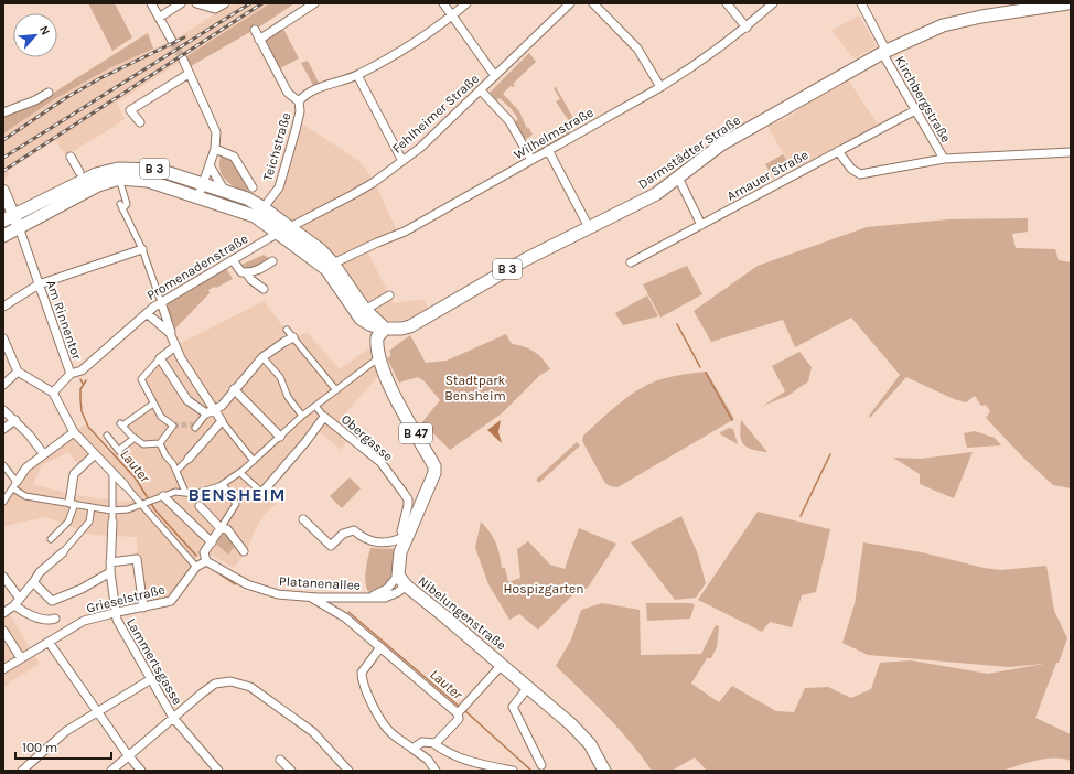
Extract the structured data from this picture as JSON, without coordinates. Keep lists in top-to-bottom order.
{
  "streets": {
    "main road": [
      "Darmstädter Straße",
      "B 3",
      "B 47",
      "Nibelungenstraße"
    ],
    "street": [
      "Kirchbergstraße",
      "Fehlheimer Straße",
      "Wilhelmstraße",
      "Teichstraße",
      "Arnauer Straße",
      "Promenadenstraße",
      "Am Rinnentor",
      "Obergasse",
      "Platanenallee",
      "Grieselstraße",
      "Lammertsgasse"
    ]
  },
  "crossings": [
    ["Kirchbergstraße", "Darmstädter Straße"],
    ["Kirchbergstraße", "Arnauer Straße"],
    ["Fehlheimer Straße", "B 3"],
    ["Fehlheimer Straße", "Promenadenstraße"],
    ["Wilhelmstraße", "B 3"],
    ["Darmstädter Straße", "B 3"],
    ["B 3", "Promenadenstraße"],
    ["B 3", "Am Rinnentor"],
    ["B 3", "B 47"],
    ["Promenadenstraße", "Am Rinnentor"],
    ["B 47", "Nibelungenstraße"],
    ["Obergasse", "Nibelungenstraße"],
    ["Platanenallee", "Nibelungenstraße"],
    ["Grieselstraße", "Lammertsgasse"]
  ],
  "districts": ["BENSHEIM"],
  "water": ["Lauter"],
  "parks": ["Stadtpark Bensheim", "Hospizgarten"],
  "scale_bar": "100 m",
  "north": "top right"
}
